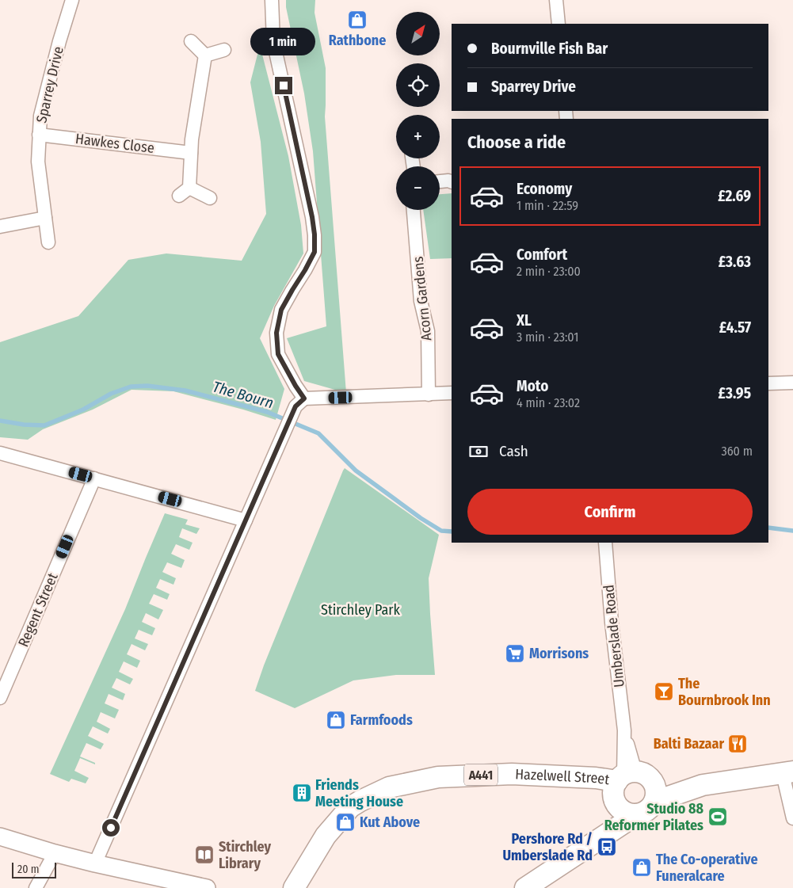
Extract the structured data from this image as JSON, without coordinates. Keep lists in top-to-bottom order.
{
  "streets": {
    "main road": ["A441", "Hazelwell Street"],
    "street": [
      "Sparrey Drive",
      "Hawkes Close",
      "Acorn Gardens",
      "Regent Street",
      "Umberslade Road"
    ]
  },
  "crossings": [
    ["Sparrey Drive", "Hawkes Close"],
    ["Umberslade Road", "A441"],
    ["Umberslade Road", "Hazelwell Street"],
    ["A441", "Hazelwell Street"]
  ],
  "water": ["The Bourn"],
  "parks": ["Stirchley Park"],
  "places": {
    "shop": [
      "Rathbone",
      "Farmfoods",
      "Kut Above",
      "The Co-operative Funeralcare"
    ],
    "supermarket": ["Morrisons"],
    "bar": ["The Bournbrook Inn"],
    "restaurant": ["Balti Bazaar"],
    "building": ["Friends Meeting House"],
    "sports": ["Studio 88 Reformer Pilates"],
    "bus stop": ["Pershore Rd / Umberslade Rd"],
    "library": ["Stirchley Library"]
  },
  "scale_bar": "20 m",
  "north": "top right",
  "page": {
    "map_buttons": ["+", "−"],
    "banner": ["Bournville Fish Bar", "Sparrey Drive"],
    "bubble": "1 min",
    "heading": "Choose a ride",
    "list": [
      {
        "name": "Economy",
        "note": "1 min · 22:59",
        "value": "£2.69"
      },
      {
        "name": "Comfort",
        "note": "2 min · 23:00",
        "value": "£3.63"
      },
      {
        "name": "XL",
        "note": "3 min · 23:01",
        "value": "£4.57"
      },
      {
        "name": "Moto",
        "note": "4 min · 23:02",
        "value": "£3.95"
      }
    ],
    "pay": ["Cash", "360 m"],
    "buttons": "Confirm",
    "scale": "20 m"
  }
}
